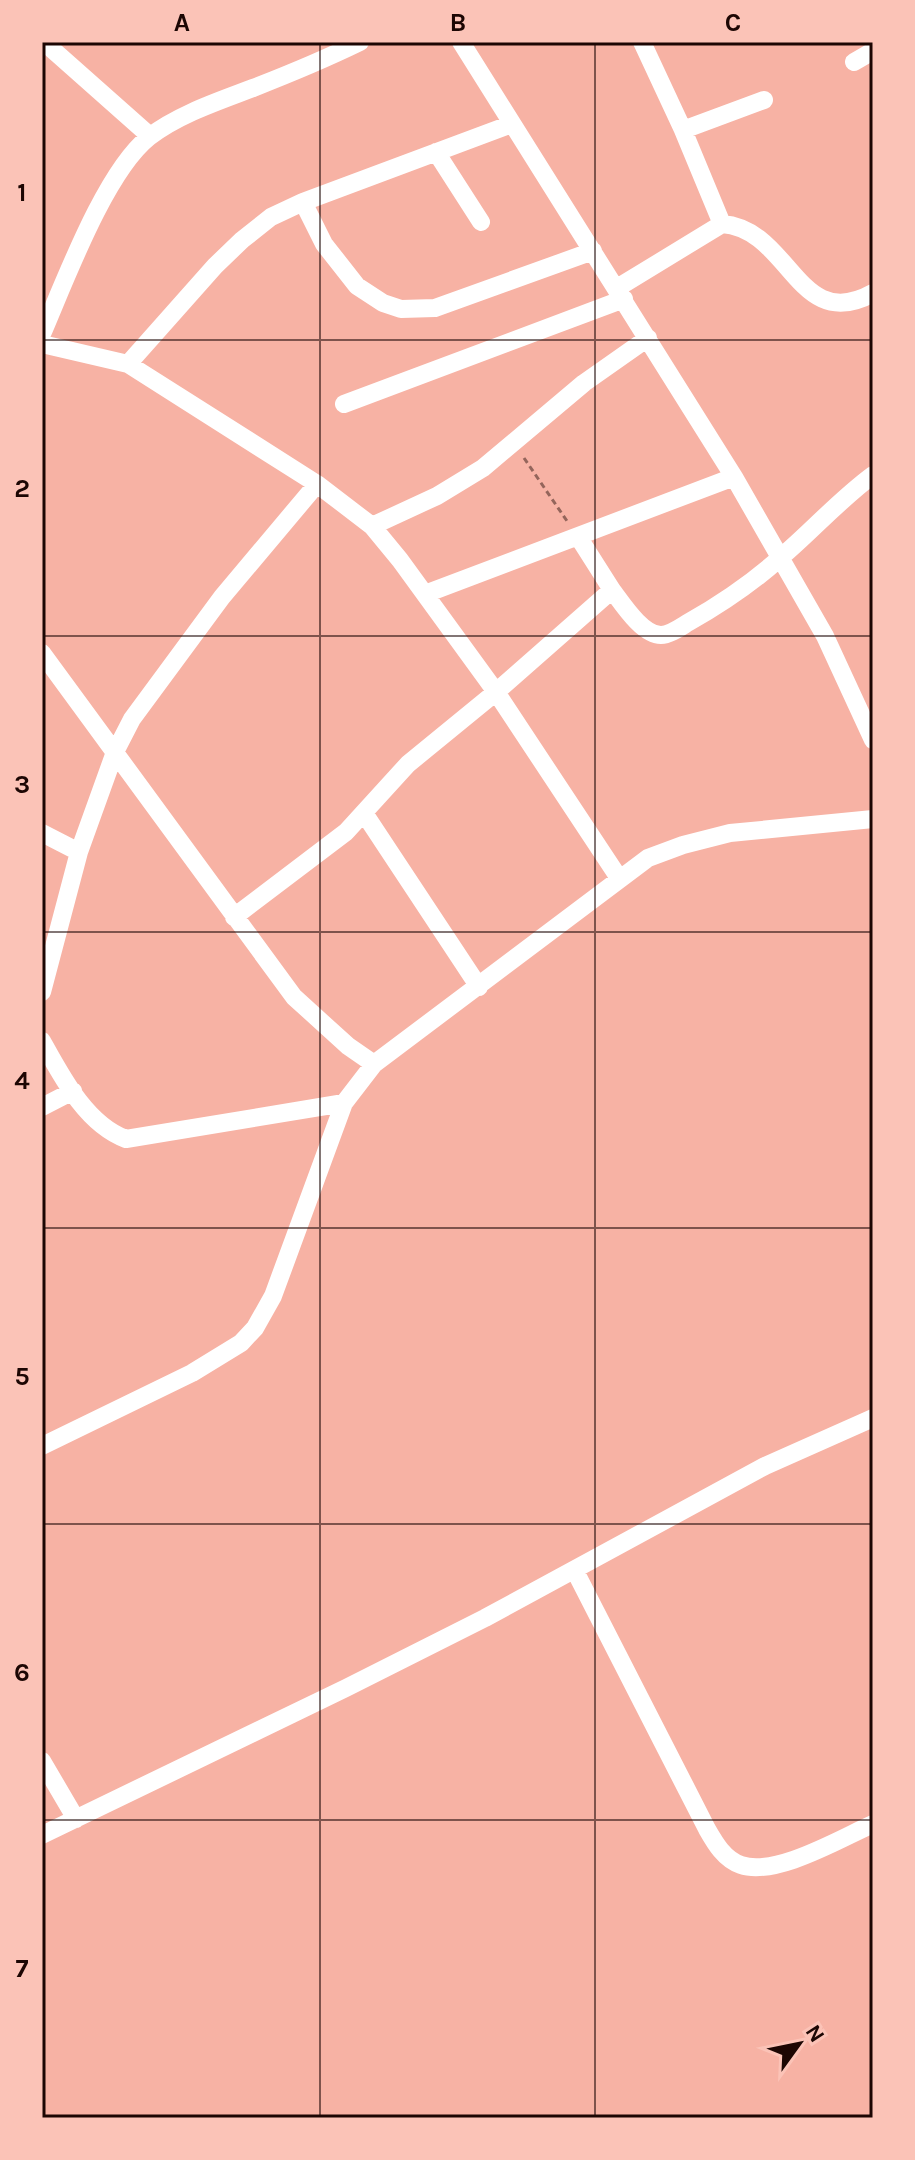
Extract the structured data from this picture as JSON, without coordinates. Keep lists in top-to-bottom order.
{
  "north": "top right",
  "grid": {
    "columns": ["A", "B", "C"],
    "rows": [
      "1",
      "2",
      "3",
      "4",
      "5",
      "6",
      "7"
    ]
  }
}
